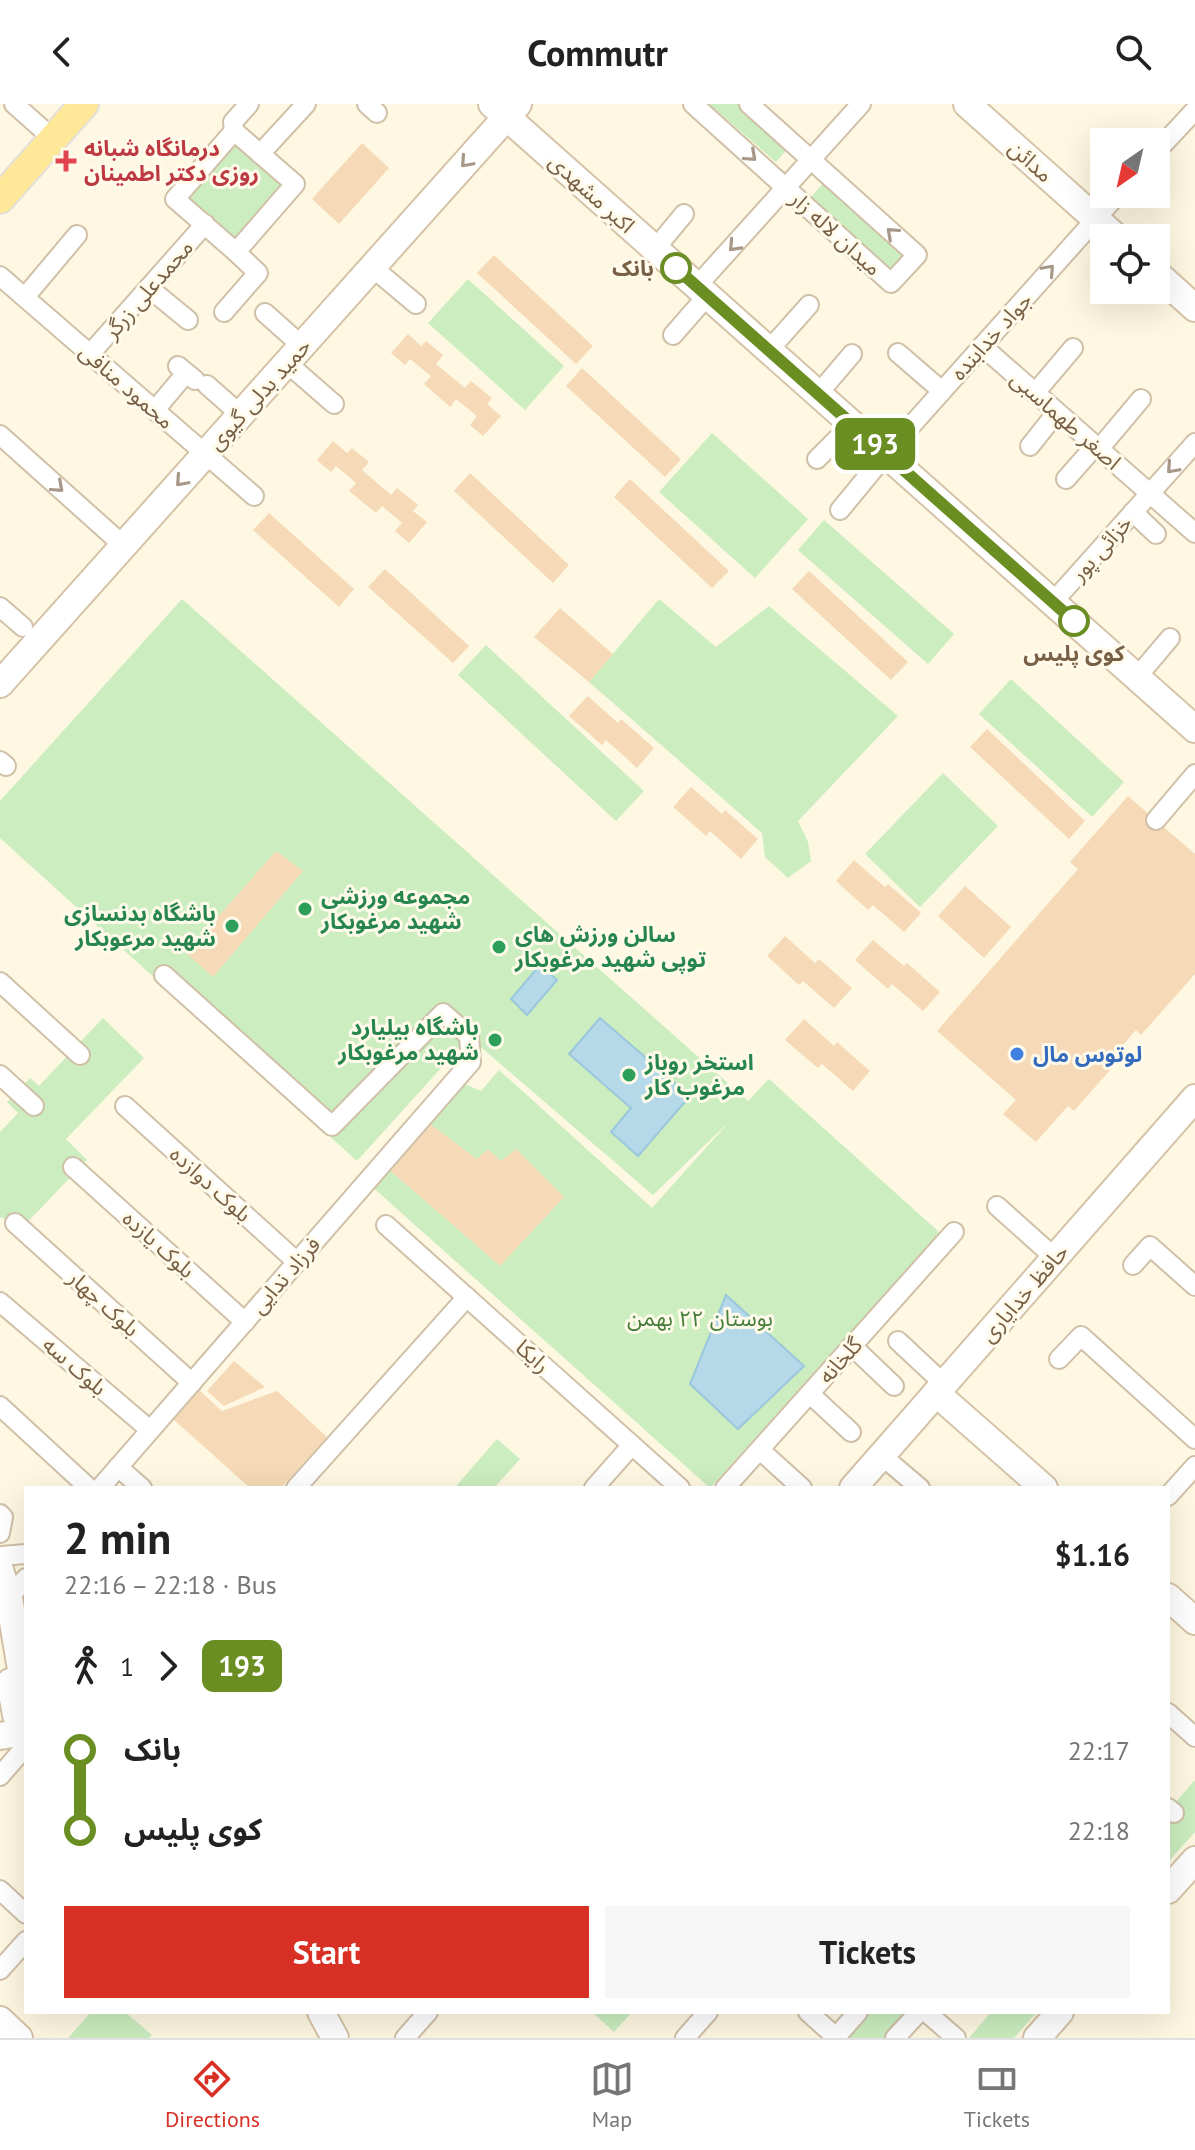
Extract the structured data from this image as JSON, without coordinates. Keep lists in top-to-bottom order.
{
  "streets": {
    "street": [
      "مدائن",
      "اکبر مشهدی",
      "میدان لاله زار",
      "محمدعلی زرگر",
      "جواد خدابنده",
      "محمود منافی",
      "حمید بدلی گیوی",
      "اصغر طهماسبی",
      "خزائی پور",
      "بلوک دوازده",
      "بلوک یازده",
      "فرزاد ندایی",
      "حافظ خدایاری",
      "بلوک چهار",
      "رایکا",
      "گلخانه",
      "بلوک سه"
    ]
  },
  "crossings": [
    ["مدائن", "جواد خدابنده"],
    ["اکبر مشهدی", "جواد خدابنده"],
    ["اکبر مشهدی", "حمید بدلی گیوی"],
    ["اکبر مشهدی", "خزائی پور"],
    ["محمدعلی زرگر", "محمود منافی"],
    ["جواد خدابنده", "اصغر طهماسبی"],
    ["محمود منافی", "حمید بدلی گیوی"],
    ["اصغر طهماسبی", "خزائی پور"],
    ["بلوک دوازده", "فرزاد ندایی"],
    ["بلوک یازده", "فرزاد ندایی"],
    ["فرزاد ندایی", "بلوک چهار"],
    ["فرزاد ندایی", "بلوک سه"]
  ],
  "parks": ["بوستان ۲۲ بهمن"],
  "places": {
    "health": ["درمانگاه شبانه روزی دکتر اطمینان"],
    "other": [
      "بانک",
      "کوی پلیس",
      "مجموعه ورزشی شهید مرغوبکار",
      "باشگاه بدنسازی شهید مرعوبکار",
      "سالن ورزش های توپی شهید مرغوبکار",
      "باشگاه بیلیارد شهید مرغوبکار",
      "لوتوس مال",
      "استخر روباز مرغوب کار"
    ]
  },
  "lines": ["bus line 193"],
  "north": "bottom left",
  "page": {
    "header": "Commutr",
    "on_map": "193",
    "heading": ["2 min", "22:16 – 22:18 · Bus", "$1.16"],
    "legs": ["1", "193"],
    "list": [
      {
        "name": "بانک",
        "value": "22:17"
      },
      {
        "name": "کوی پلیس",
        "value": "22:18"
      }
    ],
    "buttons": ["Start", "Tickets"],
    "tabs": ["Directions", "Map", "Tickets"]
  }
}
